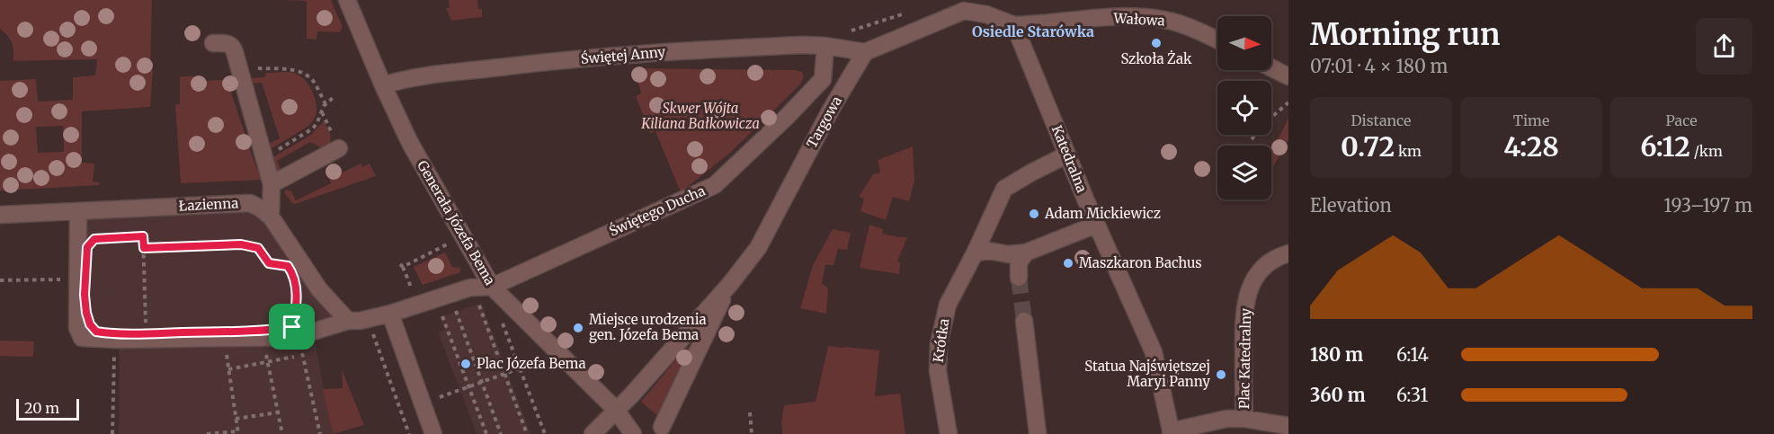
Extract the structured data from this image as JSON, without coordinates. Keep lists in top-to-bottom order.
{
  "streets": {
    "street": [
      "Wałowa",
      "Świętej Anny",
      "Targowa",
      "Katedralna",
      "Łazienna",
      "Świętego Ducha",
      "Generała Józefa Bema",
      "Krótka",
      "Plac Katedralny"
    ]
  },
  "crossings": [
    ["Wałowa", "Katedralna"],
    ["Świętej Anny", "Targowa"],
    ["Świętej Anny", "Świętego Ducha"],
    ["Świętej Anny", "Generała Józefa Bema"],
    ["Targowa", "Generała Józefa Bema"],
    ["Katedralna", "Krótka"],
    ["Katedralna", "Plac Katedralny"],
    ["Świętego Ducha", "Generała Józefa Bema"]
  ],
  "districts": ["Osiedle Starówka"],
  "parks": ["Skwer Wójta Kiliana Bałkowicza"],
  "places": [
    "Szkoła Żak",
    "Adam Mickiewicz",
    "Maszkaron Bachus",
    "Miejsce urodzenia gen. Józefa Bema",
    "Plac Józefa Bema",
    "Statua Najświętszej Maryi Panny"
  ],
  "scale_bar": "20 m",
  "north": "right",
  "page": {
    "heading": ["Morning run", "07:01 · 4 × 180 m"],
    "stats": [
      ["Distance", "0.72 km"],
      ["Time", "4:28"],
      ["Pace", "6:12 /km"]
    ],
    "chart": ["Elevation", "193–197 m"],
    "list": [
      {
        "name": "180 m",
        "note": "6:14"
      },
      {
        "name": "360 m",
        "note": "6:31"
      }
    ],
    "scale": "20 m"
  }
}
